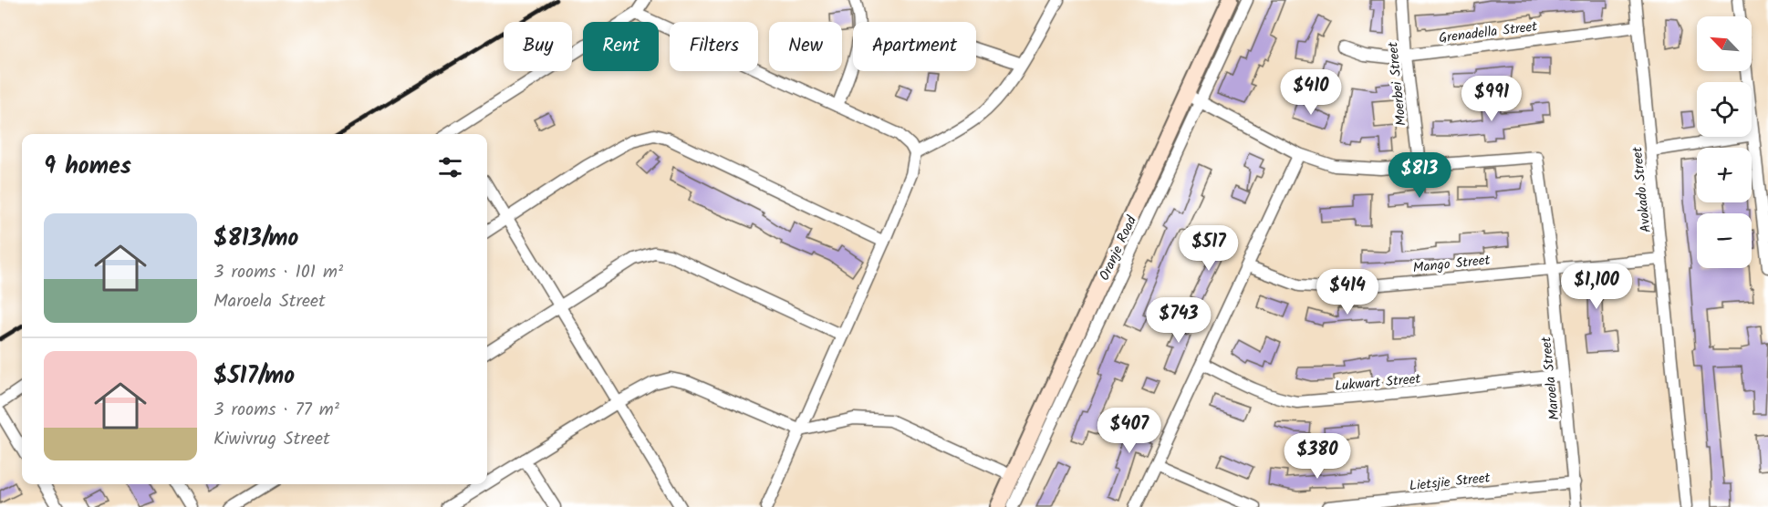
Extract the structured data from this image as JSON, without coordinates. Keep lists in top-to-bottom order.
{
  "streets": {
    "street": [
      "Grenadella Street",
      "Moerbei Street",
      "Avokado Street",
      "Oranje Road",
      "Mango Street",
      "Maroela Street",
      "Lukwart Street",
      "Lietsjie Street"
    ]
  },
  "crossings": [
    ["Grenadella Street", "Moerbei Street"],
    ["Grenadella Street", "Avokado Street"],
    ["Moerbei Street", "Maroela Street"],
    ["Avokado Street", "Mango Street"],
    ["Oranje Road", "Maroela Street"],
    ["Mango Street", "Maroela Street"],
    ["Maroela Street", "Lukwart Street"],
    ["Maroela Street", "Lietsjie Street"]
  ],
  "north": "top left",
  "page": {
    "map_buttons": ["+", "−"],
    "chip": [
      "Buy",
      "Rent",
      "Filters",
      "New",
      "Apartment"
    ],
    "price": [
      "$410",
      "$991",
      "$813",
      "$517",
      "$1,100",
      "$414",
      "$743",
      "$407",
      "$380"
    ],
    "heading": "9 homes",
    "list": [
      {
        "name": "$813/mo",
        "note": "3 rooms · 101 m² · Maroela Street"
      },
      {
        "name": "$517/mo",
        "note": "3 rooms · 77 m² · Kiwivrug Street"
      }
    ]
  }
}
